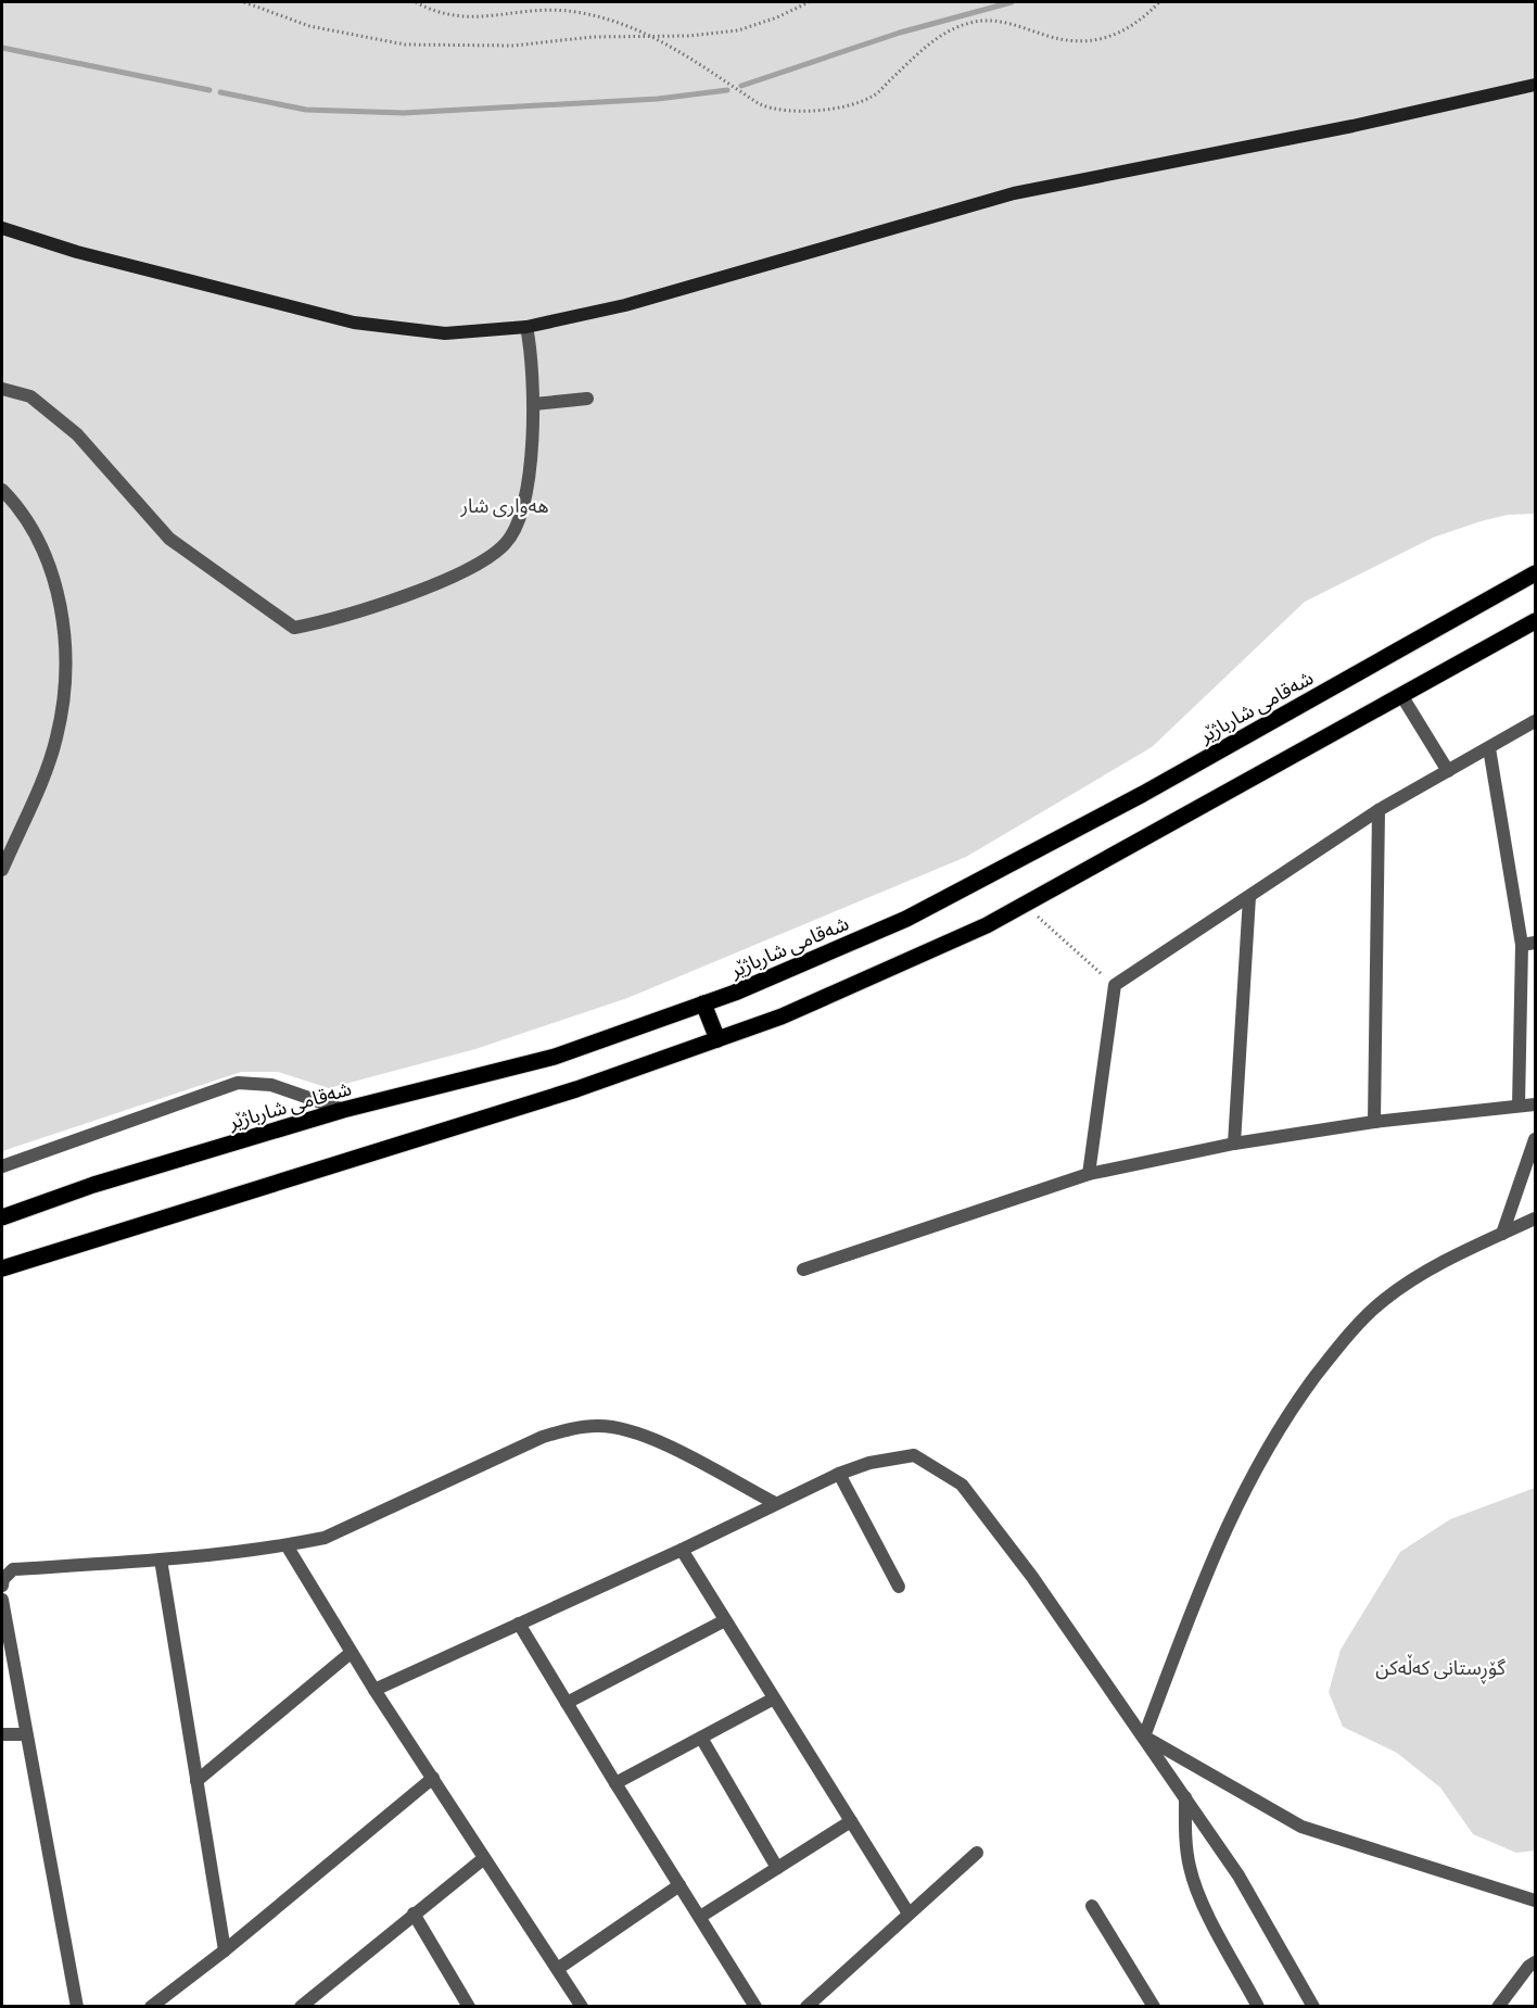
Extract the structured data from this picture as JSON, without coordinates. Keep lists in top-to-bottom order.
{
  "streets": {
    "main road": ["شەقامی شارباژێر"]
  },
  "parks": ["هەواری شار", "گۆڕستانی کەڵەکن"]
}
